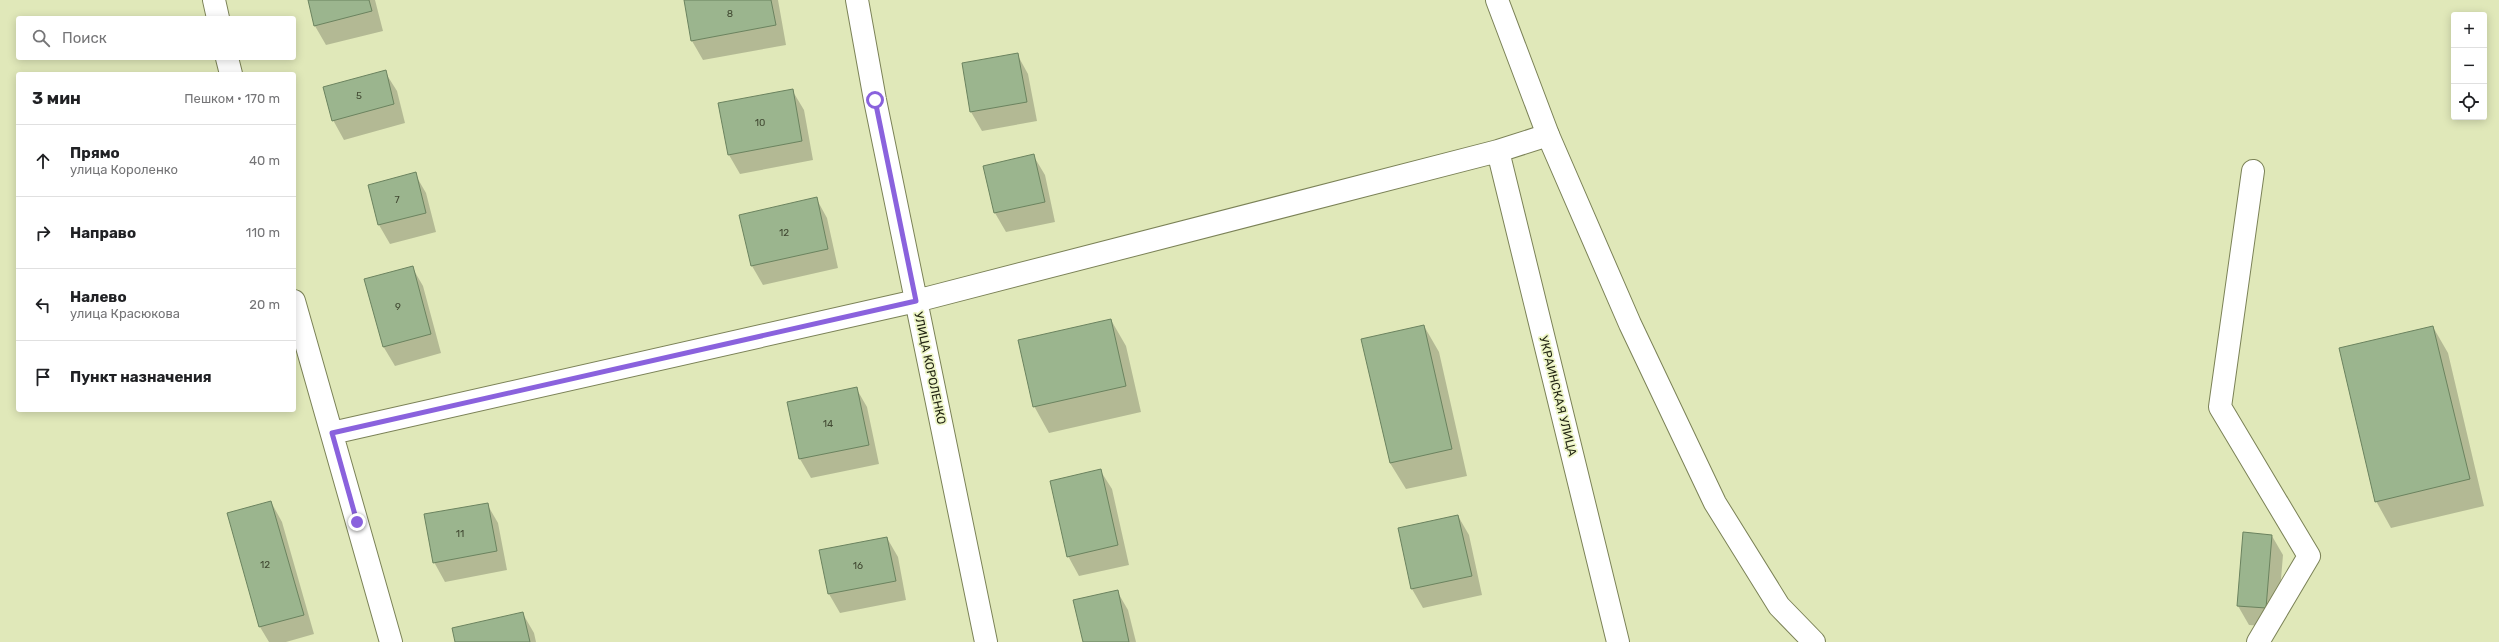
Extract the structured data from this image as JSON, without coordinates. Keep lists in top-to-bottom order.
{
  "streets": {
    "street": ["УЛИЦА КОРОЛЕНКО", "УКРАИНСКАЯ УЛИЦА"]
  },
  "house_numbers": [
    "8",
    "5",
    "10",
    "7",
    "12",
    "9",
    "14",
    "11",
    "12",
    "16"
  ],
  "page": {
    "map_buttons": ["+", "−"],
    "search": "Поиск",
    "heading": ["3 мин", "Пешком · 170 m"],
    "list": [
      ["Прямо", "улица Короленко", "40 m"],
      ["Направо", "110 m"],
      ["Налево", "улица Красюкова", "20 m"],
      "Пункт назначения"
    ]
  }
}
